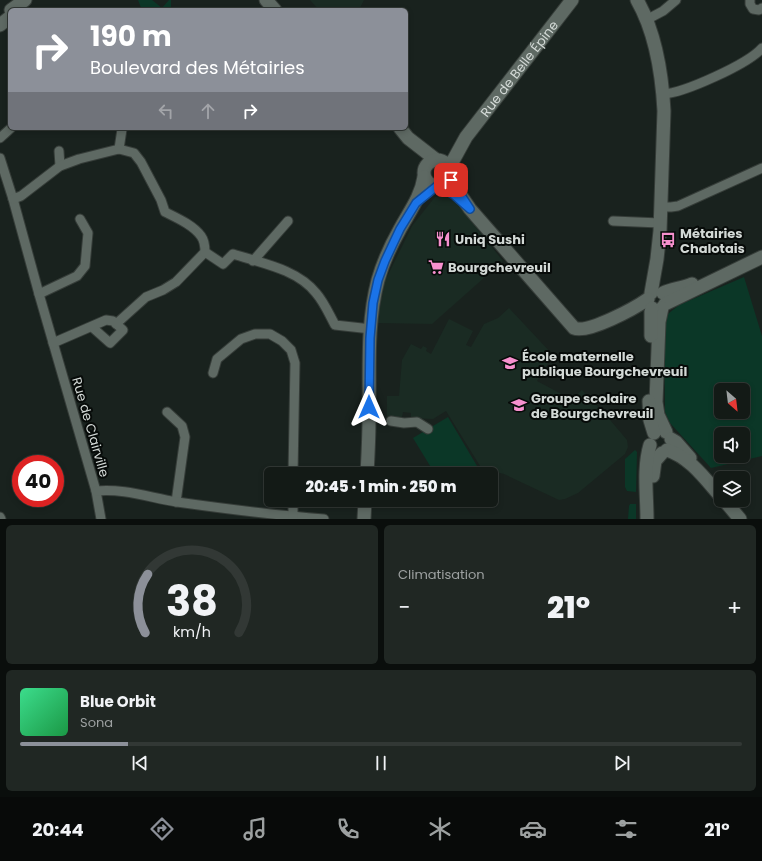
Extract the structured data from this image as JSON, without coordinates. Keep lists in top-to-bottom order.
{
  "streets": {
    "street": ["Rue de Belle Épine", "Rue de Clairville"]
  },
  "places": {
    "restaurant": ["Uniq Sushi"],
    "bus stop": ["Métairies Chalotais"],
    "supermarket": ["Bourgchevreuil"],
    "school or university": ["École maternelle publique Bourgchevreuil", "Groupe scolaire de Bourgchevreuil"]
  },
  "north": "bottom right",
  "page": {
    "turn": ["190 m", "Boulevard des Métairies"],
    "limit": "40",
    "trip": "20:45 · 1 min · 250 m",
    "tile": "Climatisation",
    "heat": ["−", "21°", "+"],
    "song": ["Blue Orbit", "Sona"],
    "tabs": ["20:44", "21°"],
    "gauge": ["38", "km/h"]
  }
}
